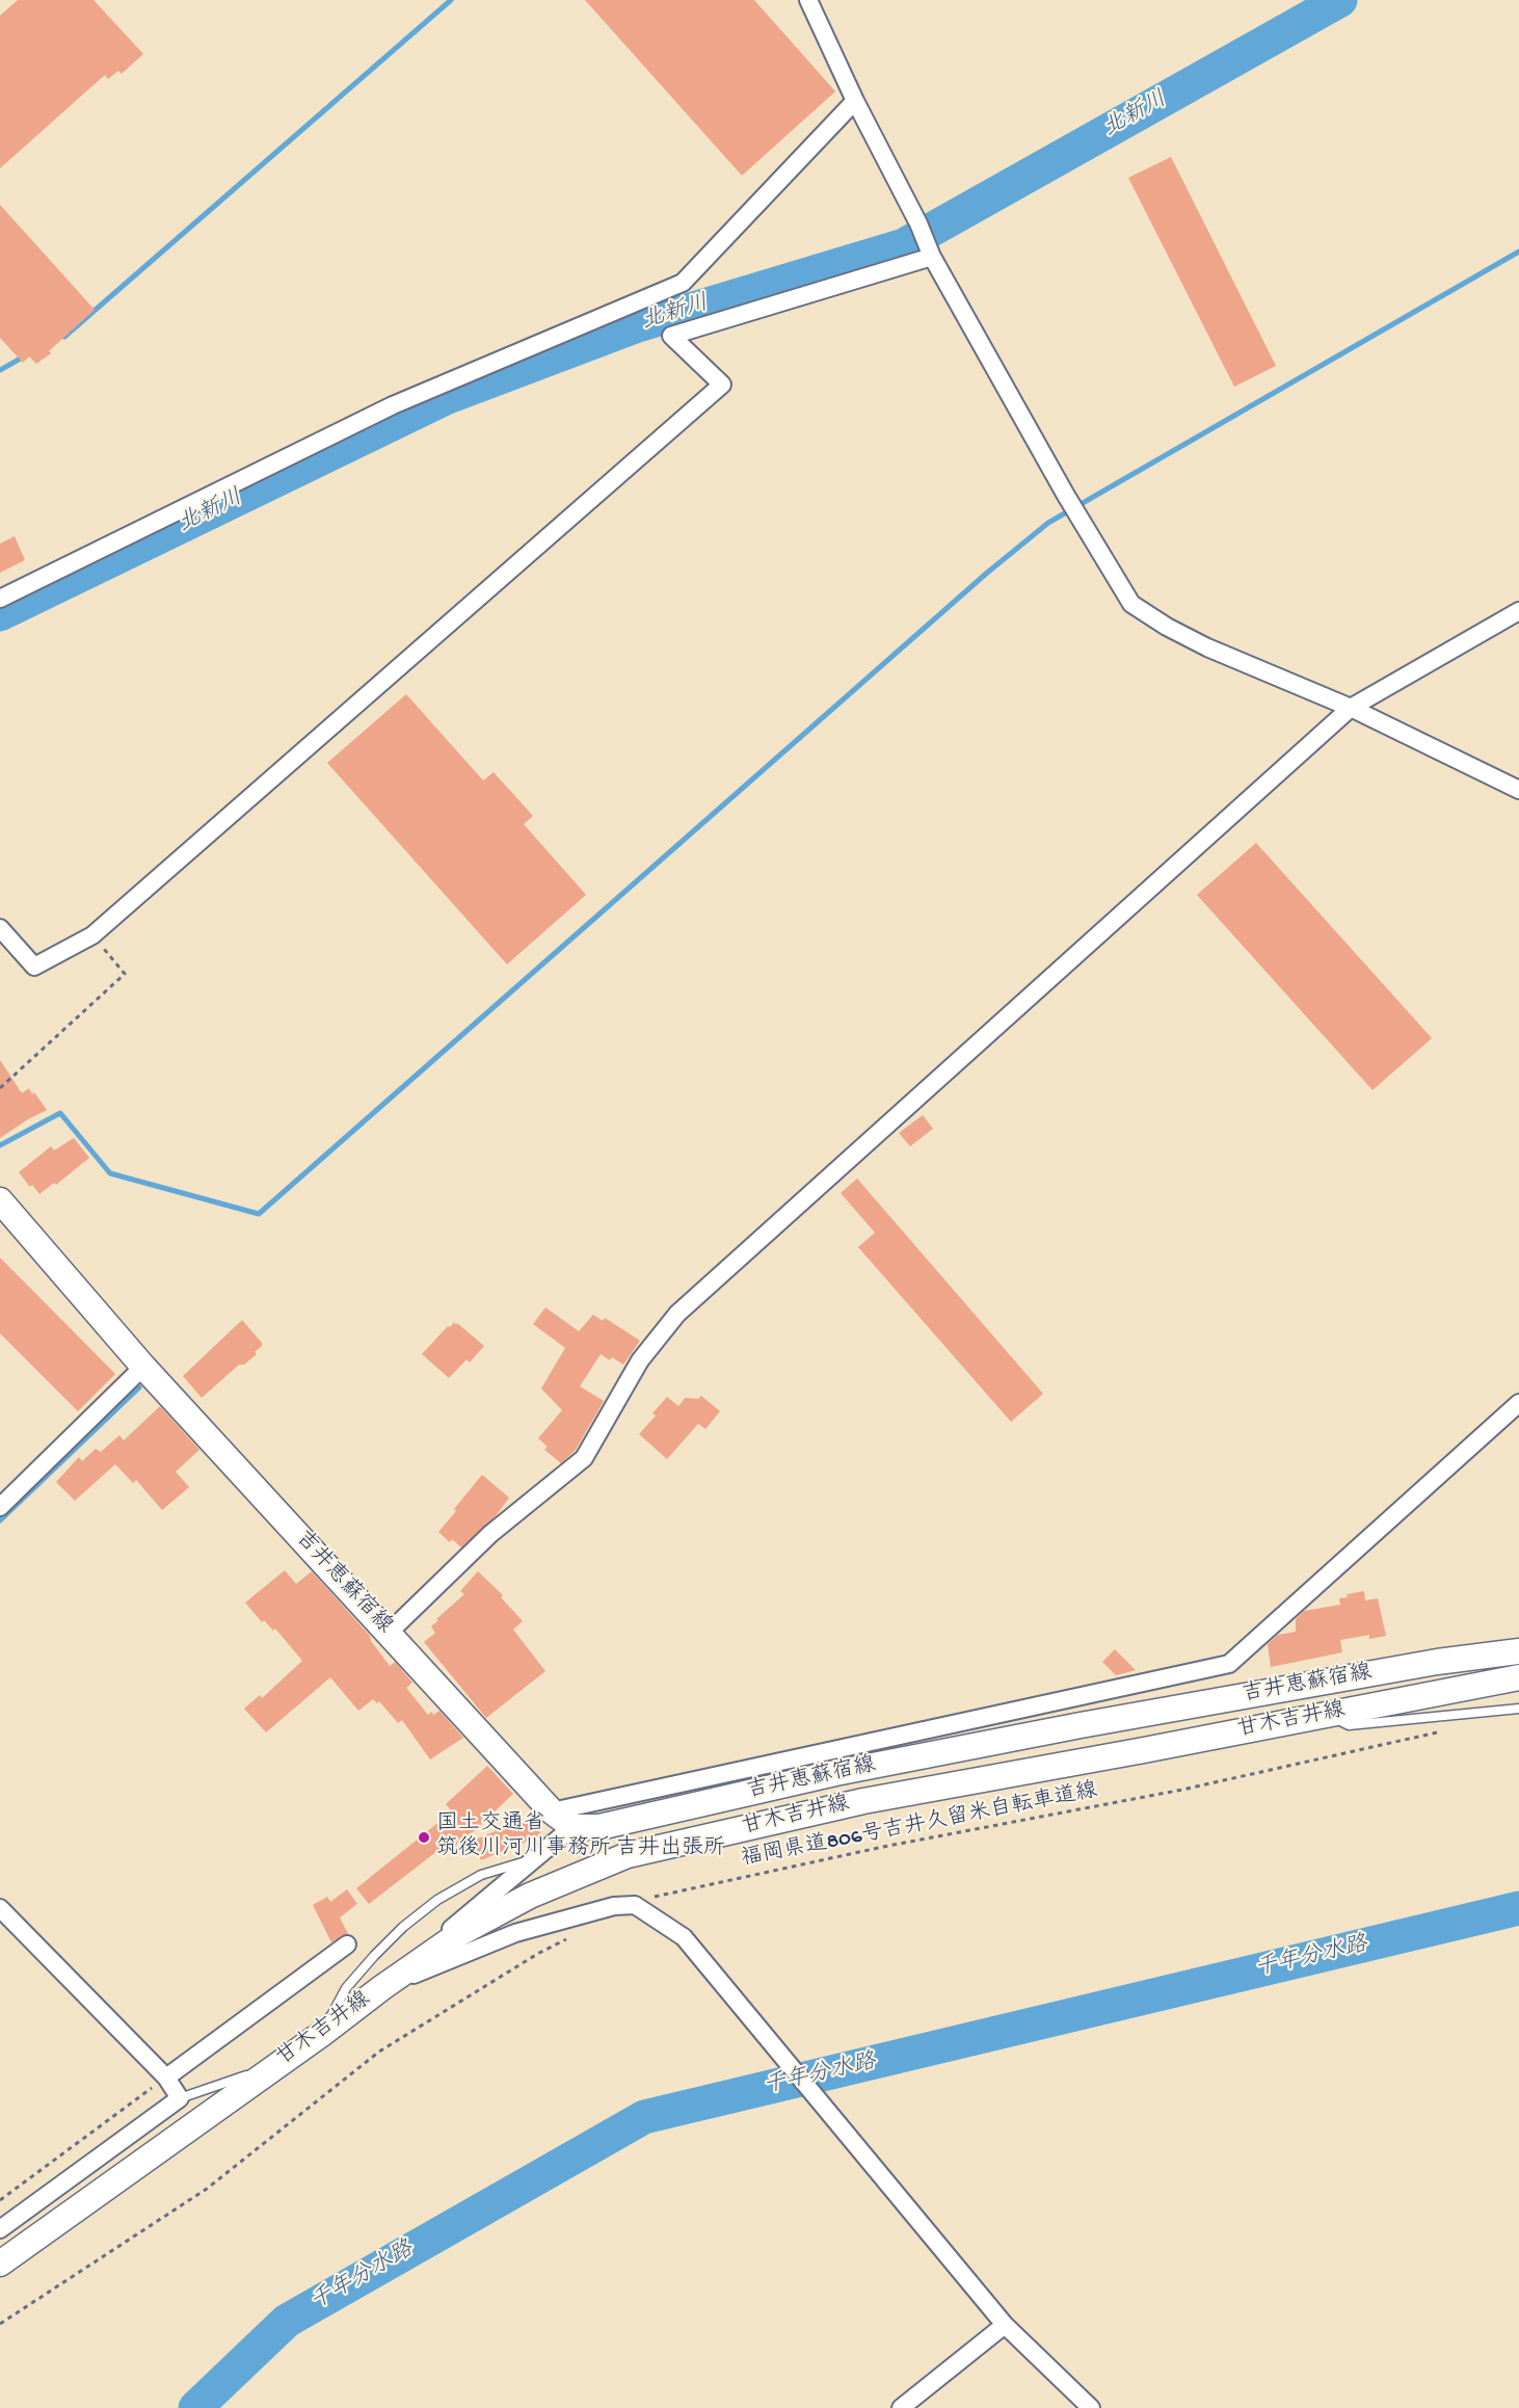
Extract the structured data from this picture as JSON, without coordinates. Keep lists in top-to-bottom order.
{
  "streets": {
    "main road": ["吉井恵蘇宿線", "甘木吉井線"],
    "path": ["福岡県道806号吉井久留米自転車道線"]
  },
  "water": ["北新川", "千年分水路"],
  "places": ["国土交通省 筑後川河川事務所 吉井出張所"]
}
